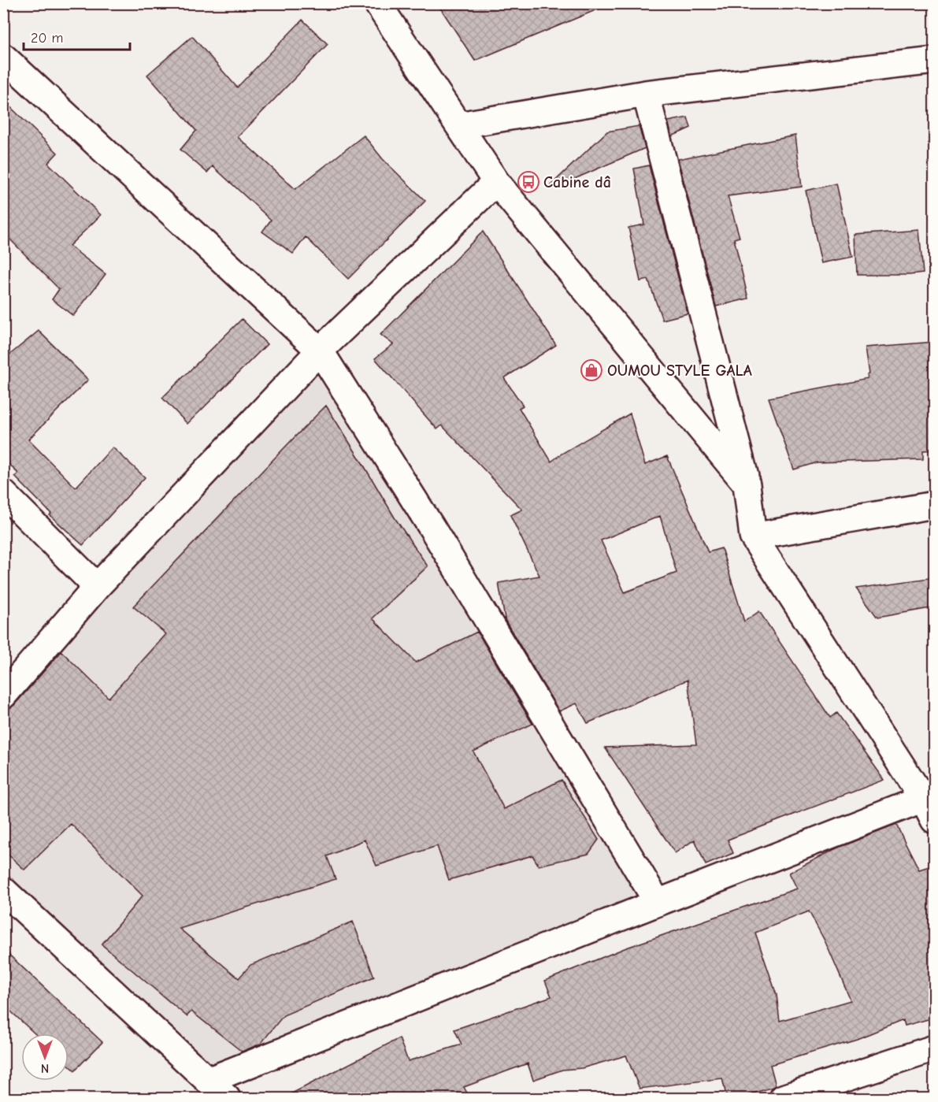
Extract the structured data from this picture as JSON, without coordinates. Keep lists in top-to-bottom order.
{
  "places": {
    "bus stop": ["Cabine dâ"],
    "shop": ["OUMOU STYLE GALA"]
  },
  "scale_bar": "20 m",
  "north": "bottom"
}
